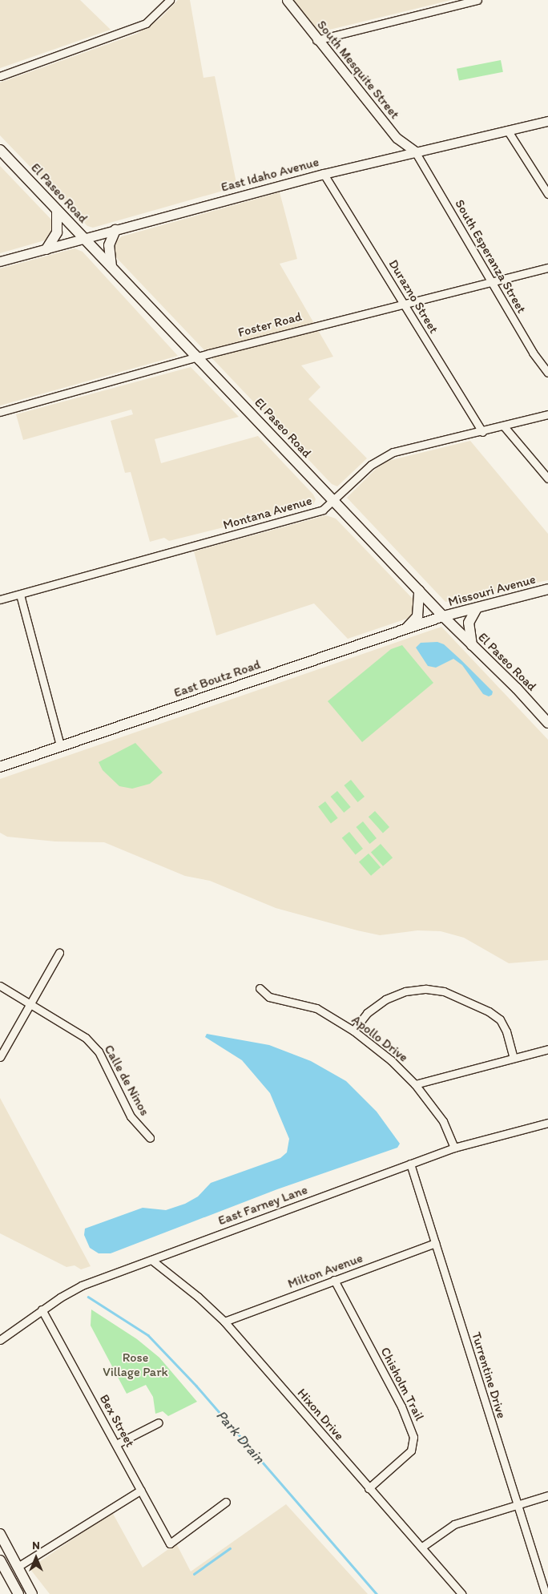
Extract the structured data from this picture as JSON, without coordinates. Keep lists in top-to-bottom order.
{
  "streets": {
    "main road": ["El Paseo Road", "Missouri Avenue", "East Boutz Road"],
    "street": [
      "South Mesquite Street",
      "East Idaho Avenue",
      "South Esperanza Street",
      "Durazno Street",
      "Foster Road",
      "Montana Avenue",
      "Apollo Drive",
      "Calle de Ninos",
      "East Farney Lane",
      "Milton Avenue",
      "Turrentine Drive",
      "Chisholm Trail",
      "Hixon Drive",
      "Bex Street"
    ]
  },
  "crossings": [
    ["South Mesquite Street", "East Idaho Avenue"],
    ["South Mesquite Street", "South Esperanza Street"],
    ["East Idaho Avenue", "El Paseo Road"],
    ["East Idaho Avenue", "South Esperanza Street"],
    ["East Idaho Avenue", "Durazno Street"],
    ["El Paseo Road", "Foster Road"],
    ["El Paseo Road", "Montana Avenue"],
    ["El Paseo Road", "Missouri Avenue"],
    ["El Paseo Road", "East Boutz Road"],
    ["South Esperanza Street", "Foster Road"],
    ["Durazno Street", "Foster Road"],
    ["Durazno Street", "Montana Avenue"],
    ["Missouri Avenue", "East Boutz Road"],
    ["Apollo Drive", "East Farney Lane"],
    ["East Farney Lane", "Turrentine Drive"],
    ["East Farney Lane", "Hixon Drive"],
    ["East Farney Lane", "Bex Street"],
    ["Milton Avenue", "Turrentine Drive"],
    ["Milton Avenue", "Chisholm Trail"],
    ["Milton Avenue", "Hixon Drive"],
    ["Chisholm Trail", "Hixon Drive"]
  ],
  "water": ["Park Drain"],
  "parks": ["Rose Village Park"],
  "north": "top"
}
